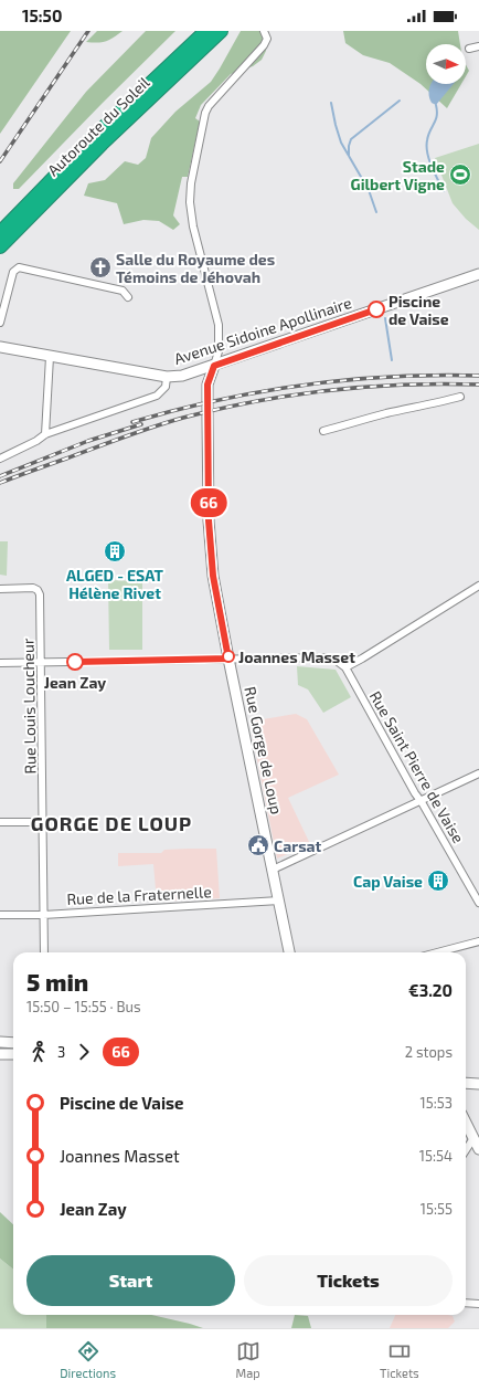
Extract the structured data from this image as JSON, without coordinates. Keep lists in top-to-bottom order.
{
  "streets": {
    "highway": ["Autoroute du Soleil"],
    "street": [
      "Avenue Sidoine Apollinaire",
      "Rue Louis Loucheur",
      "Rue Gorge de Loup",
      "Rue Saint Pierre de Vaise",
      "Rue de la Fraternelle"
    ]
  },
  "crossings": [
    ["Avenue Sidoine Apollinaire", "Rue Gorge de Loup"],
    ["Rue Louis Loucheur", "Rue de la Fraternelle"],
    ["Rue Gorge de Loup", "Rue de la Fraternelle"]
  ],
  "districts": ["GORGE DE LOUP"],
  "places": {
    "sports": ["Stade Gilbert Vigne"],
    "church": ["Salle du Royaume des Témoins de Jéhovah"],
    "other": ["Piscine de Vaise", "Joannes Masset", "Jean Zay"],
    "building": ["ALGED - ESAT Hélène Rivet", "Cap Vaise"],
    "public building": ["Carsat"]
  },
  "lines": ["bus line 66"],
  "north": "right",
  "page": {
    "status": "15:50",
    "on_map": "66",
    "heading": ["5 min", "15:50 – 15:55 · Bus", "€3.20"],
    "legs": ["3", "66", "2 stops"],
    "list": [
      {
        "name": "Piscine de Vaise",
        "value": "15:53"
      },
      {
        "name": "Joannes Masset",
        "value": "15:54"
      },
      {
        "name": "Jean Zay",
        "value": "15:55"
      }
    ],
    "buttons": ["Start", "Tickets"],
    "tabs": ["Directions", "Map", "Tickets"]
  }
}
